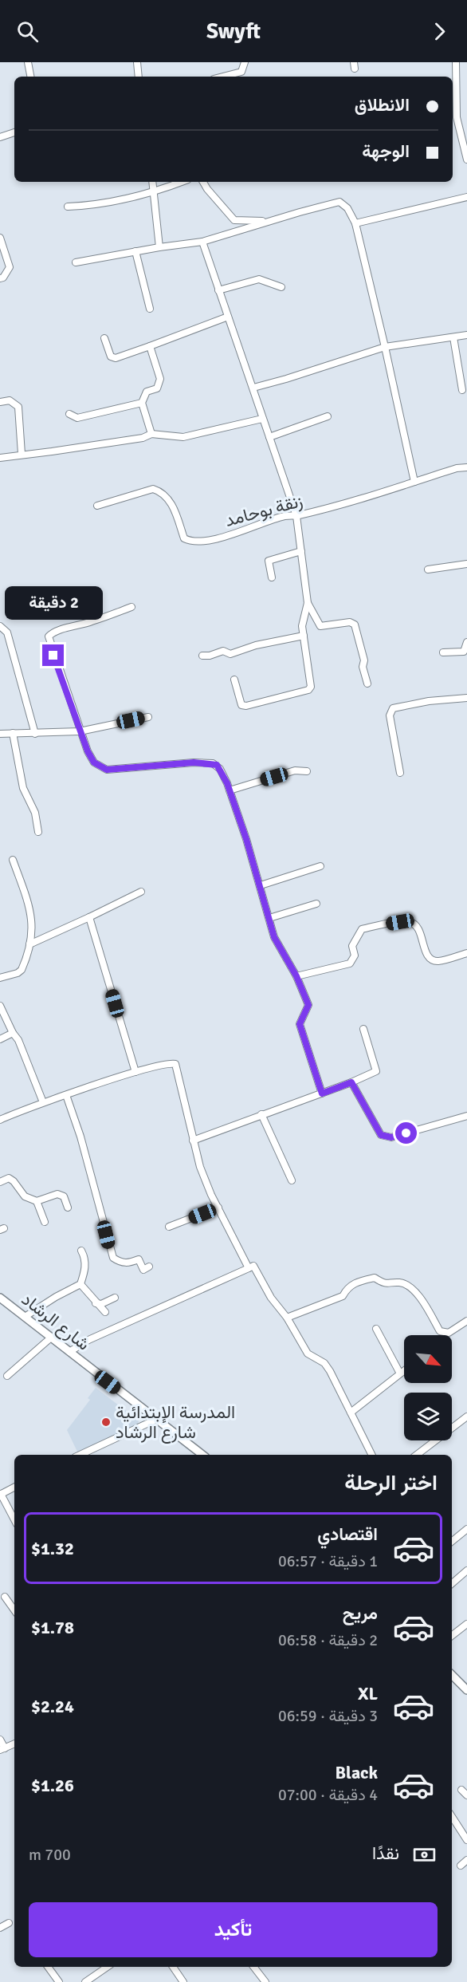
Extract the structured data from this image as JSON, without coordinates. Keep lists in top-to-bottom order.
{
  "streets": {
    "street": ["زنقة بوحامد", "شارع الرشاد"]
  },
  "places": ["المدرسة الإبتدائية شارع الرشاد"],
  "north": "bottom right",
  "page": {
    "header": "Swyft",
    "banner": ["الانطلاق", "الوجهة"],
    "bubble": "2 دقيقة",
    "heading": "اختر الرحلة",
    "list": [
      {
        "name": "اقتصادي",
        "note": "1 دقيقة · 06:57",
        "value": "$1.32"
      },
      {
        "name": "مريح",
        "note": "2 دقيقة · 06:58",
        "value": "$1.78"
      },
      {
        "name": "XL",
        "note": "3 دقيقة · 06:59",
        "value": "$2.24"
      },
      {
        "name": "Black",
        "note": "4 دقيقة · 07:00",
        "value": "$1.26"
      }
    ],
    "pay": ["نقدًا", "700 m"],
    "buttons": "تأكيد"
  }
}
